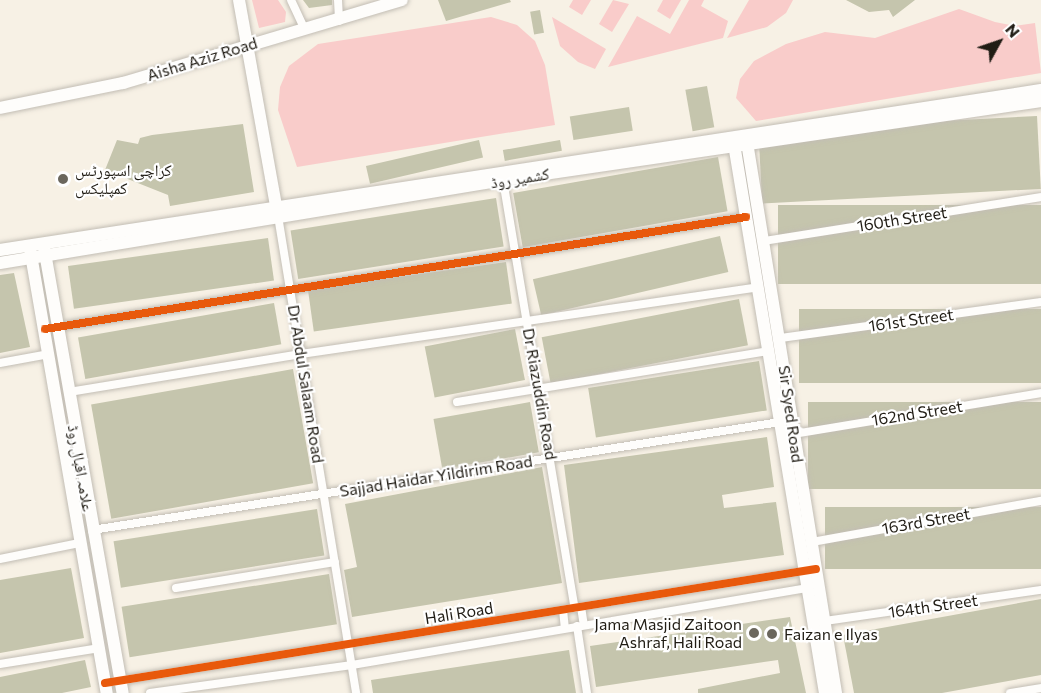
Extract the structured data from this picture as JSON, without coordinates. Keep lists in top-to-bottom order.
{
  "streets": {
    "main road": [
      "Aisha Aziz Road",
      "کشمیر روڈ",
      "Sir Syed Road",
      "علامہ اقبال روڈ"
    ],
    "street": [
      "160th Street",
      "161st Street",
      "Dr Abdul Salaam Road",
      "Dr Riazuddin Road",
      "162nd Street",
      "Sajjad Haidar Yildirim Road",
      "163rd Street",
      "164th Street",
      "Hali Road"
    ]
  },
  "crossings": [
    ["کشمیر روڈ", "Dr Abdul Salaam Road"],
    ["کشمیر روڈ", "Dr Riazuddin Road"],
    ["کشمیر روڈ", "Sir Syed Road"],
    ["کشمیر روڈ", "علامہ اقبال روڈ"],
    ["160th Street", "Sir Syed Road"],
    ["161st Street", "Sir Syed Road"],
    ["Dr Abdul Salaam Road", "Sajjad Haidar Yildirim Road"],
    ["Dr Abdul Salaam Road", "Hali Road"],
    ["Dr Riazuddin Road", "Sajjad Haidar Yildirim Road"],
    ["Dr Riazuddin Road", "Hali Road"],
    ["162nd Street", "Sir Syed Road"],
    ["Sir Syed Road", "Sajjad Haidar Yildirim Road"],
    ["Sir Syed Road", "163rd Street"],
    ["Sir Syed Road", "164th Street"],
    ["Sir Syed Road", "Hali Road"],
    ["علامہ اقبال روڈ", "Sajjad Haidar Yildirim Road"],
    ["علامہ اقبال روڈ", "Hali Road"]
  ],
  "places": ["کراچی اسپورٹس کمپلیکس", "Jama Masjid Zaitoon Ashraf, Hali Road", "Faizan e Ilyas"],
  "north": "top right"
}
